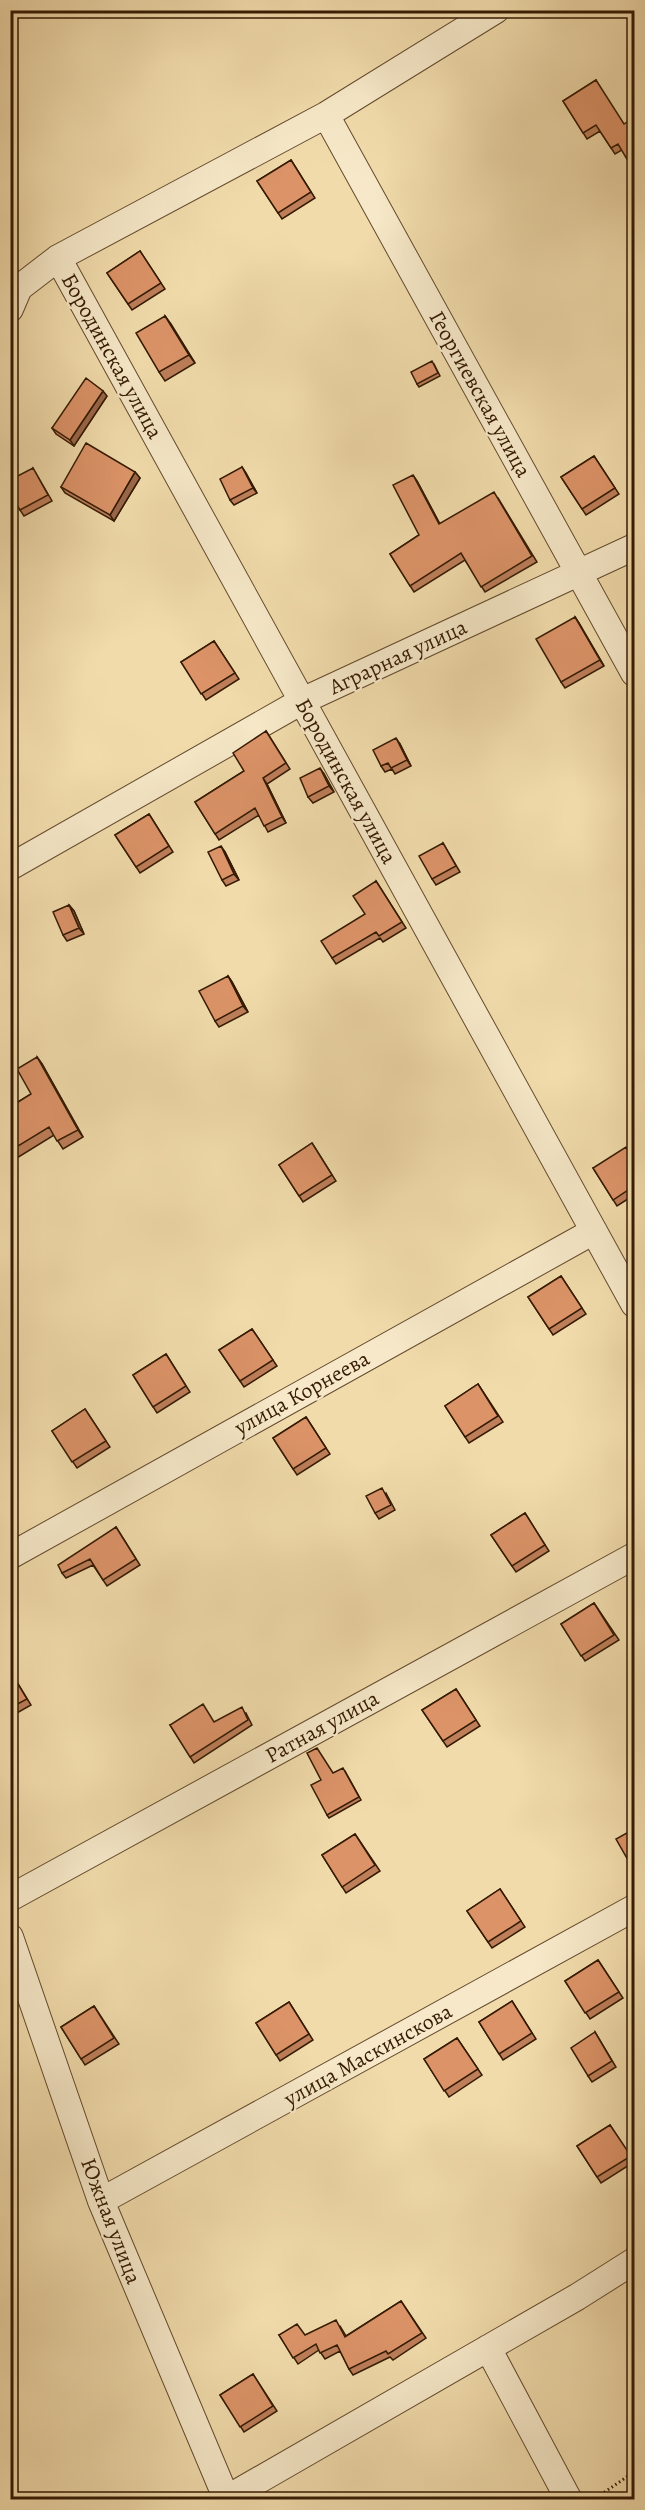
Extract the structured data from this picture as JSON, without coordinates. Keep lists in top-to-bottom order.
{
  "streets": {
    "street": [
      "Бородинская улица",
      "Георгиевская улица",
      "Аграрная улица",
      "улица Корнеева",
      "Ратная улица",
      "улица Маскинскова",
      "Южная улица"
    ]
  },
  "crossings": [
    ["Бородинская улица", "Аграрная улица"],
    ["Бородинская улица", "улица Корнеева"],
    ["Георгиевская улица", "Аграрная улица"],
    ["улица Маскинскова", "Южная улица"]
  ]
}
